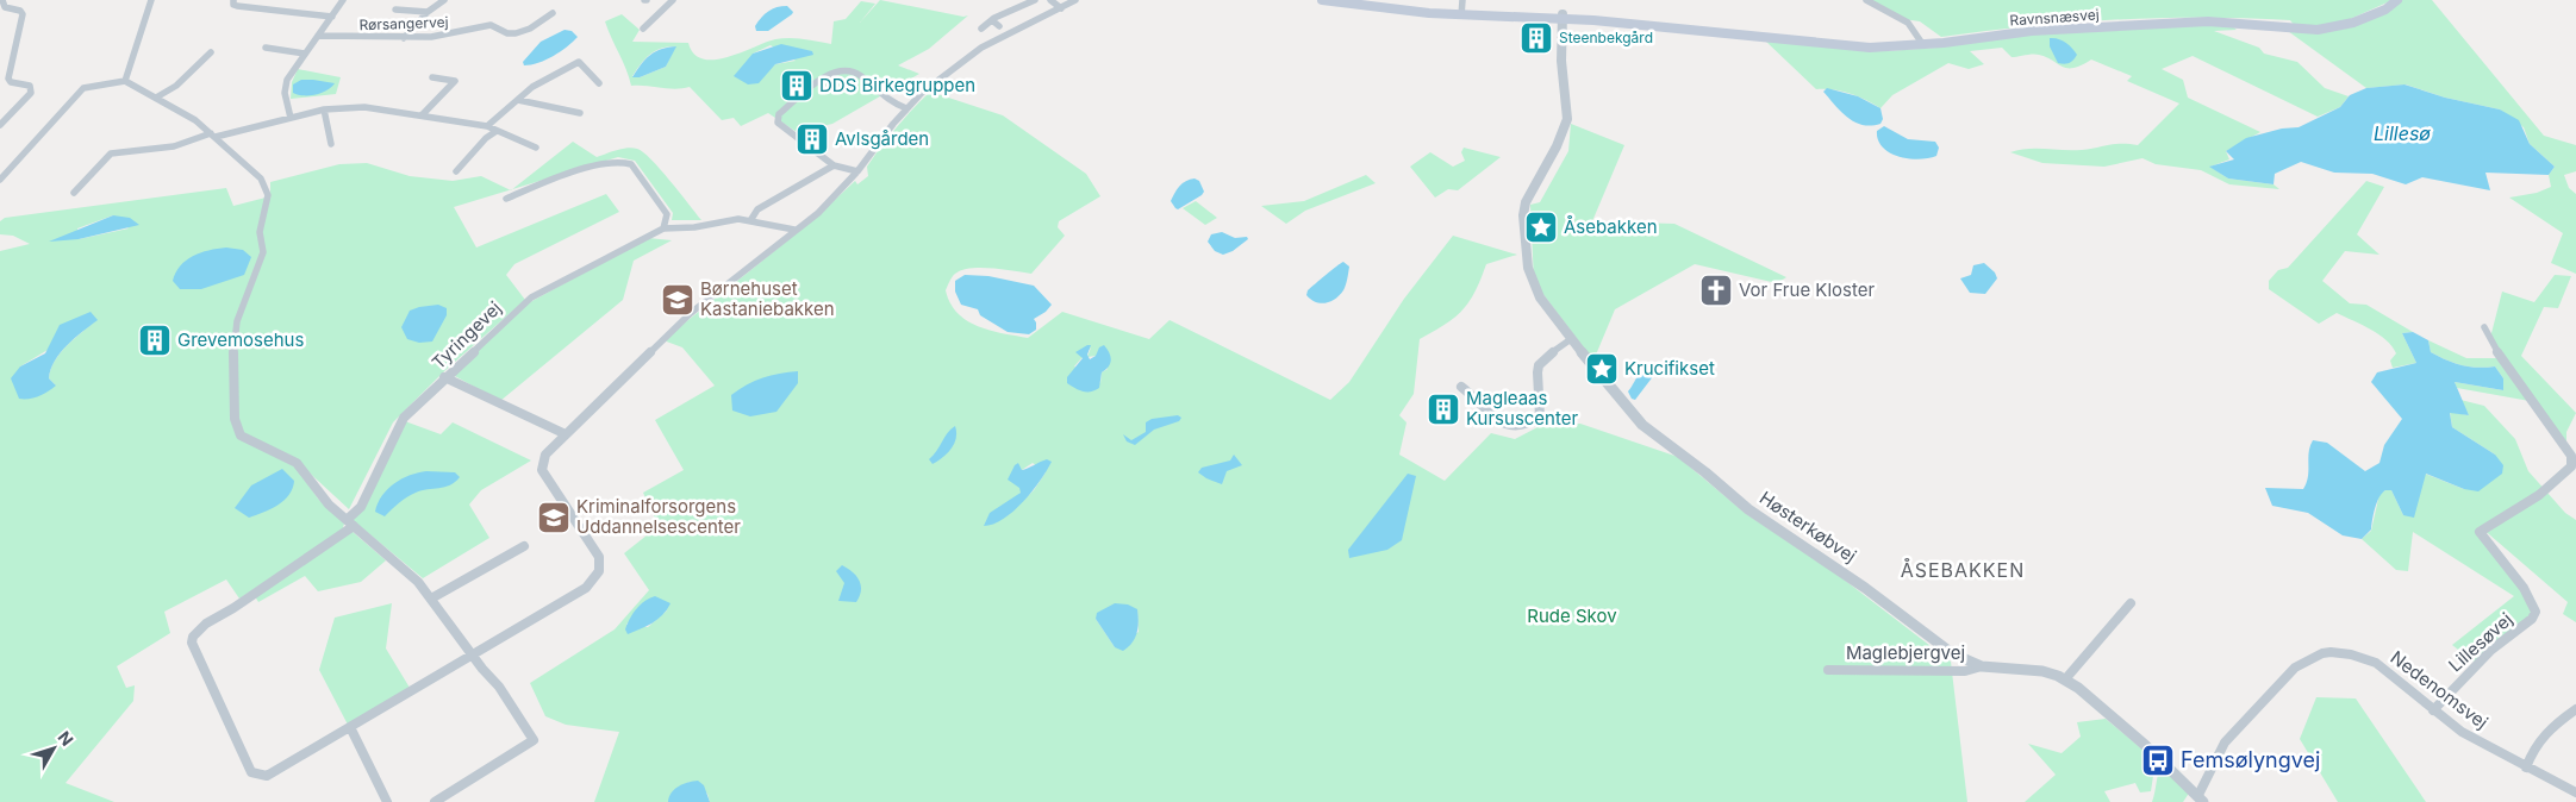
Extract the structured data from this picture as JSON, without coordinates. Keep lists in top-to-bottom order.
{
  "streets": {
    "main road": ["Ravnsnæsvej"],
    "street": [
      "Rørsangervej",
      "Tyringevej",
      "Høsterkøbvej",
      "Lillesøvej",
      "Maglebjergvej",
      "Nedenomsvej"
    ]
  },
  "crossings": [
    ["Ravnsnæsvej", "Høsterkøbvej"],
    ["Høsterkøbvej", "Maglebjergvej"],
    ["Høsterkøbvej", "Nedenomsvej"],
    ["Lillesøvej", "Nedenomsvej"]
  ],
  "districts": ["ÅSEBAKKEN"],
  "water": ["Lillesø"],
  "parks": ["Rude Skov"],
  "places": {
    "building": [
      "Steenbekgård",
      "DDS Birkegruppen",
      "Avlsgården",
      "Grevemosehus",
      "Magleaas Kursuscenter"
    ],
    "place": ["Åsebakken", "Krucifikset"],
    "church": ["Vor Frue Kloster"],
    "school or university": ["Børnehuset Kastaniebakken", "Kriminalforsorgens Uddannelsescenter"],
    "bus stop": ["Femsølyngvej"]
  },
  "north": "top right"
}
